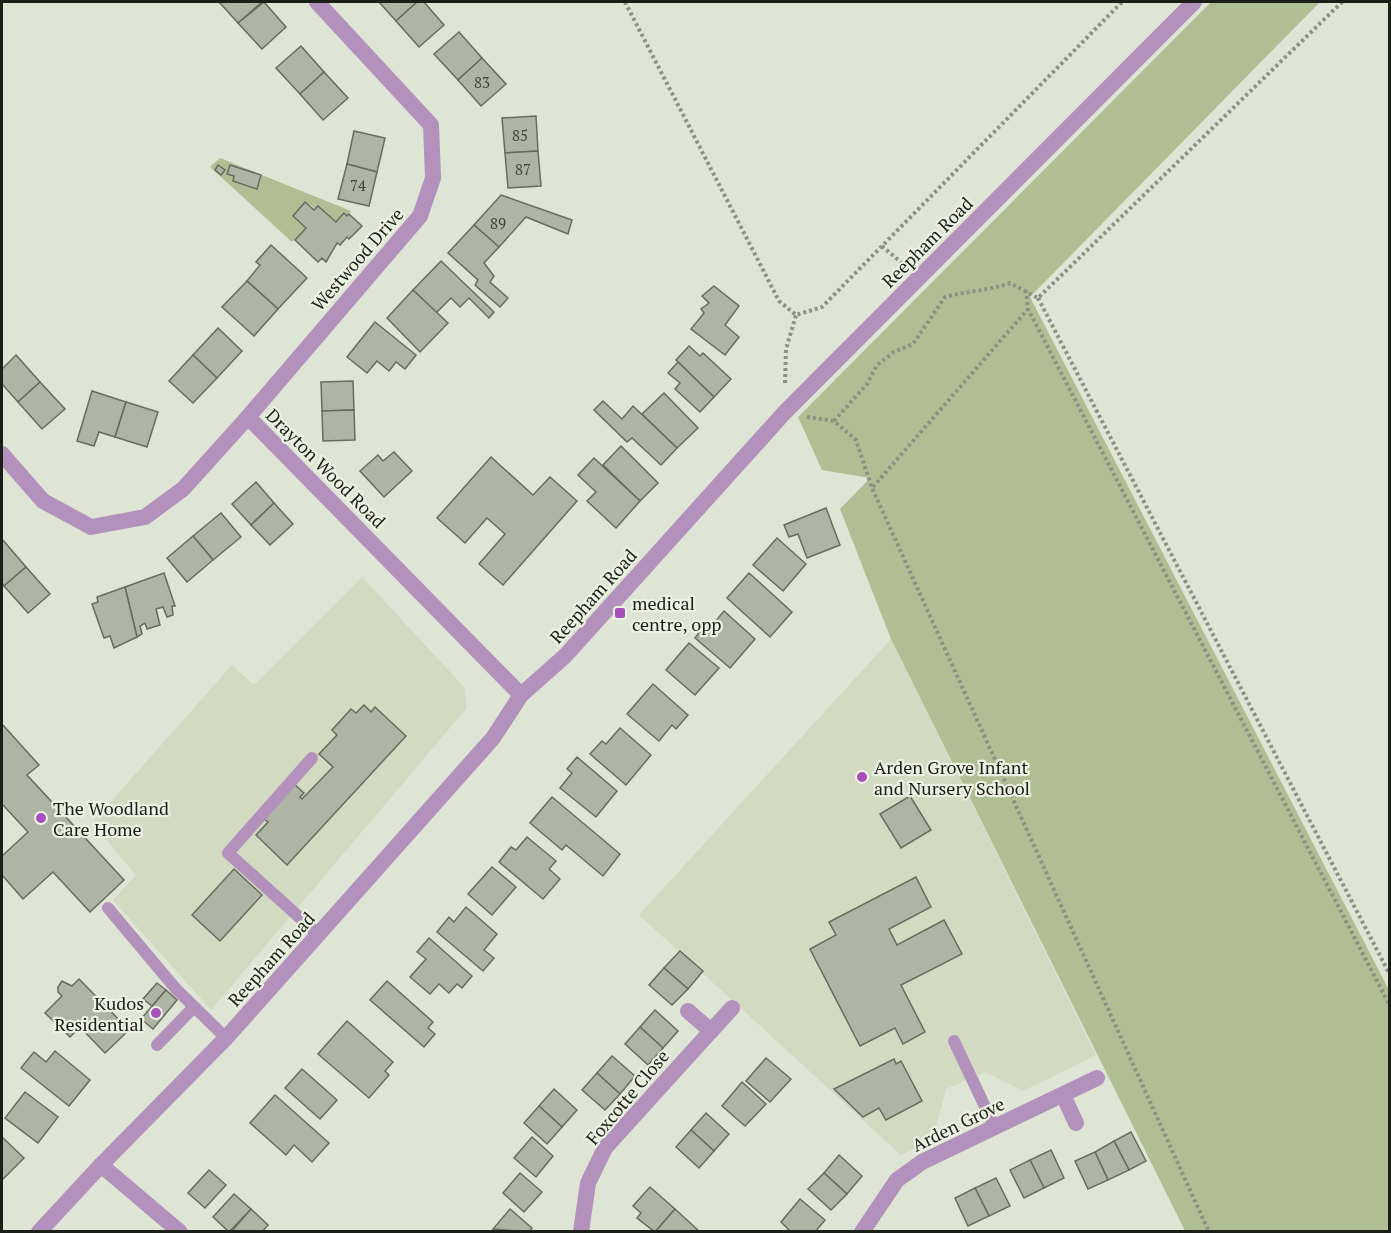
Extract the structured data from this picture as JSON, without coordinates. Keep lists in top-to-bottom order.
{
  "streets": {
    "street": [
      "Reepham Road",
      "Westwood Drive",
      "Drayton Wood Road",
      "Foxcotte Close",
      "Arden Grove"
    ]
  },
  "crossings": [
    ["Reepham Road", "Drayton Wood Road"],
    ["Westwood Drive", "Drayton Wood Road"]
  ],
  "places": {
    "transit": ["medical centre, opp"],
    "other": ["Arden Grove Infant and Nursery School", "The Woodland Care Home", "Kudos Residential"]
  },
  "house_numbers": [
    "83",
    "85",
    "87",
    "74",
    "89"
  ]
}
